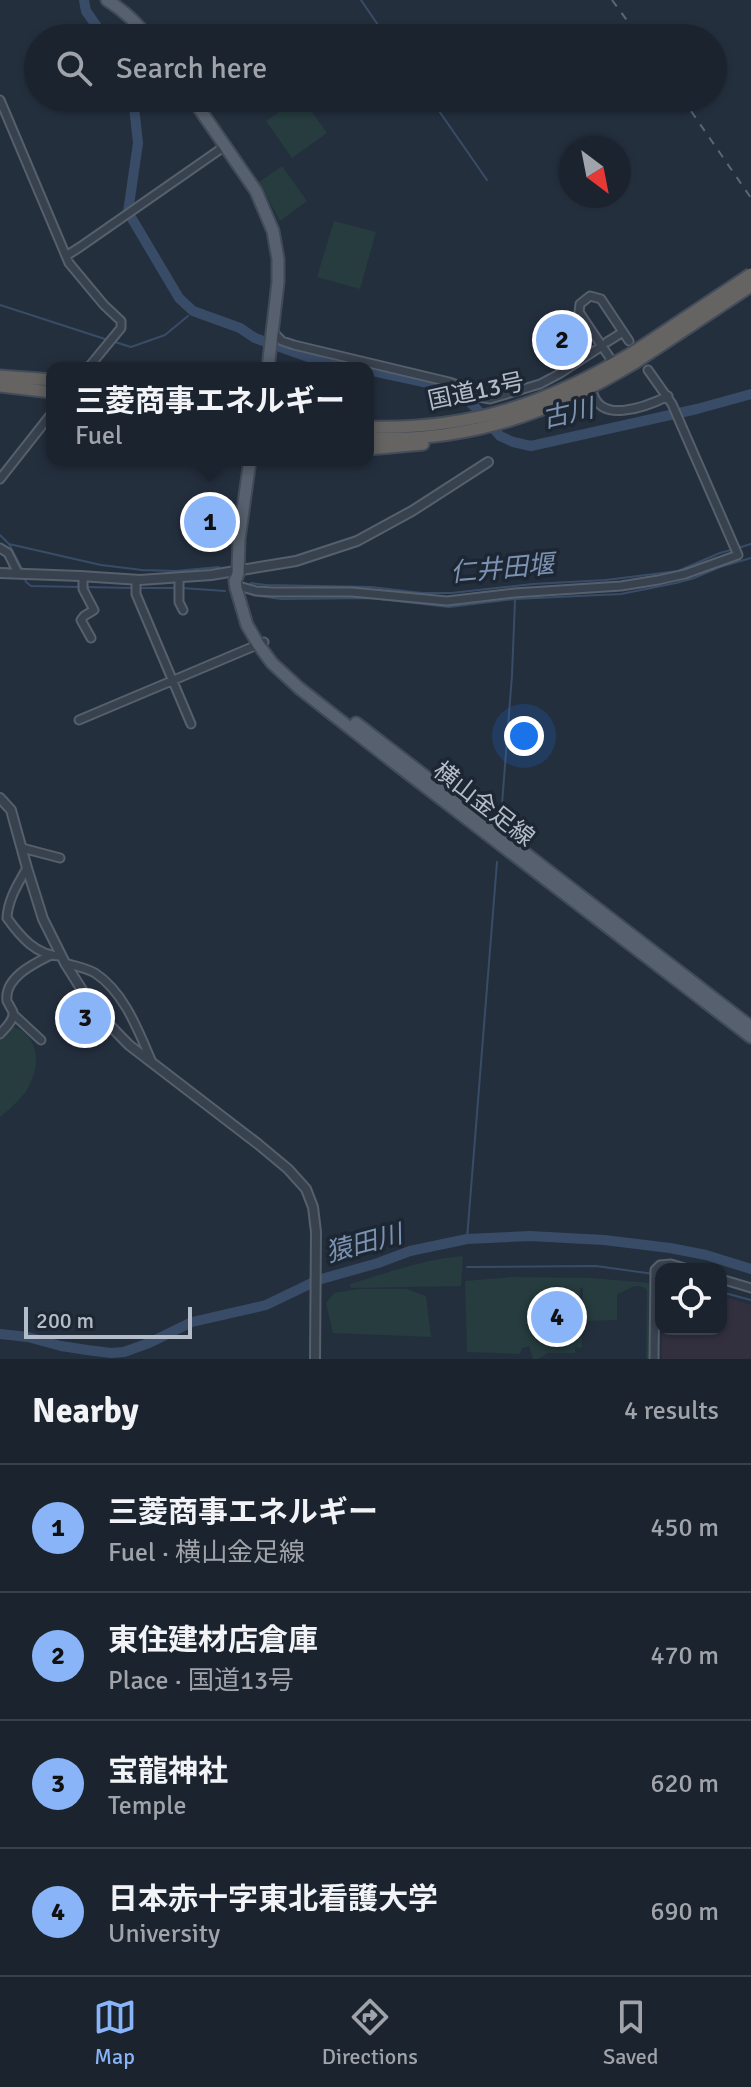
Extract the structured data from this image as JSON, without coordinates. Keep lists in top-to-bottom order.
{
  "streets": {
    "highway": ["国道13号"],
    "main road": ["横山金足線"]
  },
  "water": ["古川", "仁井田堰", "猿田川"],
  "scale_bar": "200 m",
  "north": "bottom right",
  "page": {
    "search": "Search here",
    "pins": [
      "2",
      "1",
      "3",
      "4"
    ],
    "popup": ["三菱商事エネルギー", "Fuel"],
    "scale": "200 m",
    "heading": ["Nearby", "4 results"],
    "list": [
      {
        "mark": "1",
        "name": "三菱商事エネルギー",
        "note": "Fuel · 横山金足線",
        "value": "450 m"
      },
      {
        "mark": "2",
        "name": "東住建材店倉庫",
        "note": "Place · 国道13号",
        "value": "470 m"
      },
      {
        "mark": "3",
        "name": "宝龍神社",
        "note": "Temple",
        "value": "620 m"
      },
      {
        "mark": "4",
        "name": "日本赤十字東北看護大学",
        "note": "University",
        "value": "690 m"
      }
    ],
    "nav": ["Map", "Directions", "Saved"]
  }
}
